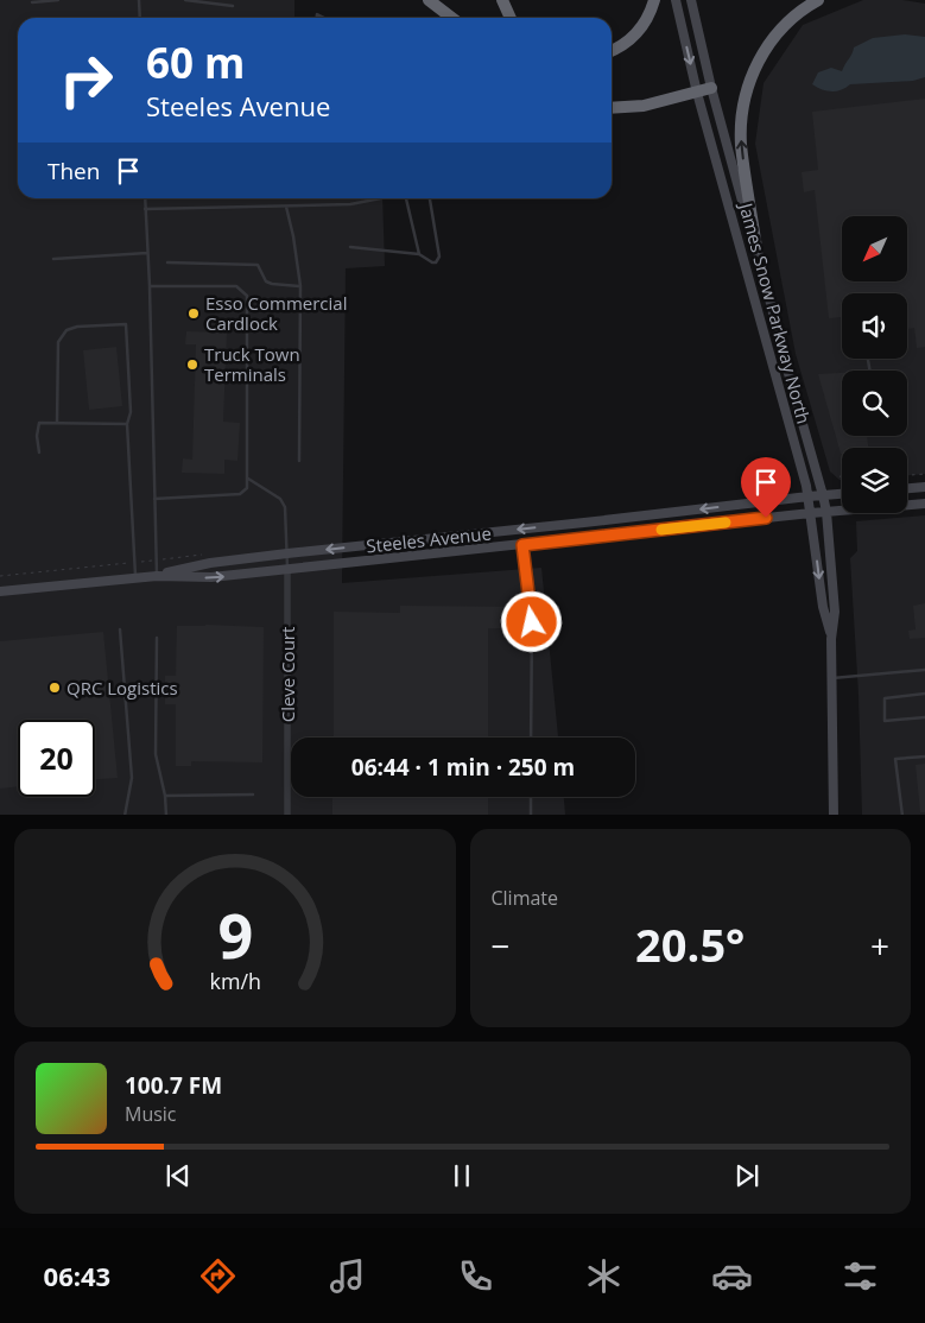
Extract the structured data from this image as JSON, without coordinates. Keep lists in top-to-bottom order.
{
  "streets": {
    "main road": ["James Snow Parkway North", "Steeles Avenue"],
    "street": ["Cleve Court"]
  },
  "crossings": [
    ["James Snow Parkway North", "Steeles Avenue"],
    ["Steeles Avenue", "Cleve Court"]
  ],
  "places": ["Esso Commercial Cardlock", "Truck Town Terminals", "QRC Logistics"],
  "north": "bottom left",
  "page": {
    "turn": ["60 m", "Steeles Avenue"],
    "then": "Then",
    "limit": "20",
    "trip": "06:44 · 1 min · 250 m",
    "tile": "Climate",
    "heat": ["−", "20.5°", "+"],
    "song": ["100.7 FM", "Music"],
    "tabs": "06:43",
    "gauge": ["9", "km/h"]
  }
}
